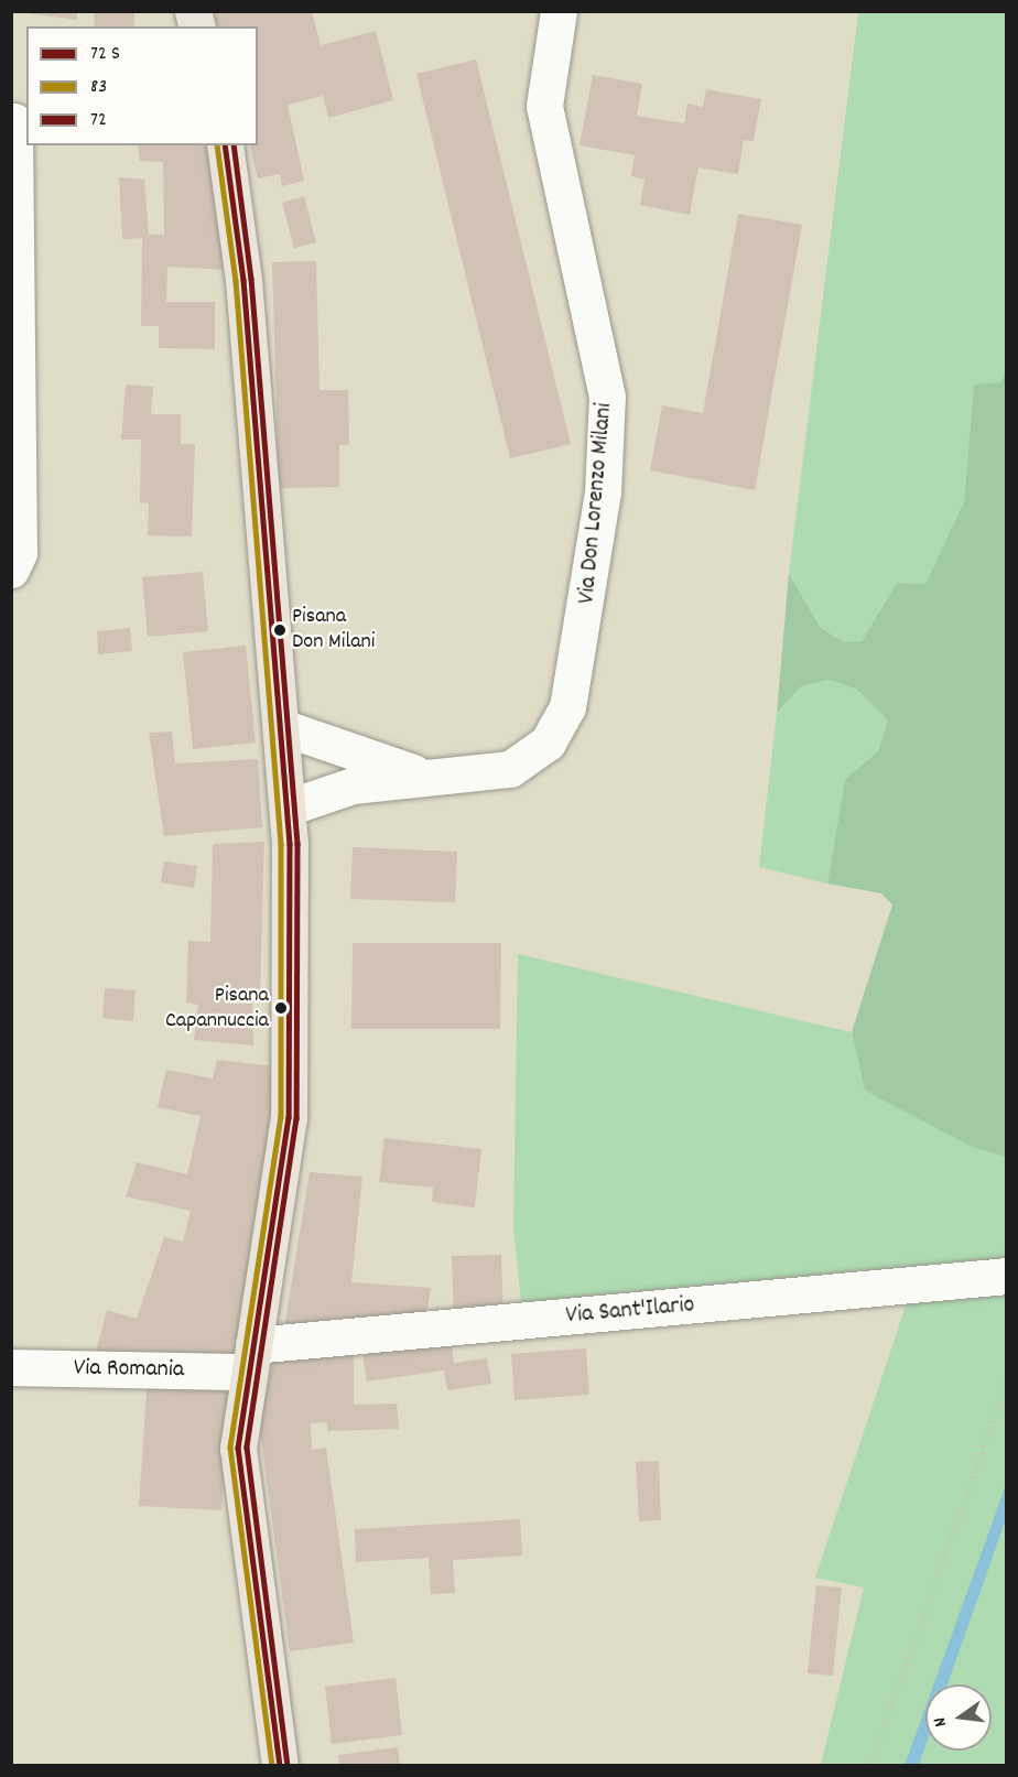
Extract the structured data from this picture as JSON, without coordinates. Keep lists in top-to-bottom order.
{
  "streets": {
    "street": ["Via Don Lorenzo Milani", "Via Sant'Ilario", "Via Romania"]
  },
  "crossings": [
    ["Via Sant'Ilario", "Via Romania"]
  ],
  "places": ["Pisana Don Milani", "Pisana Capannuccia"],
  "lines": ["transit line 83", "transit line 72"],
  "legend": ["72 S", "83", "72"],
  "north": "left"
}
